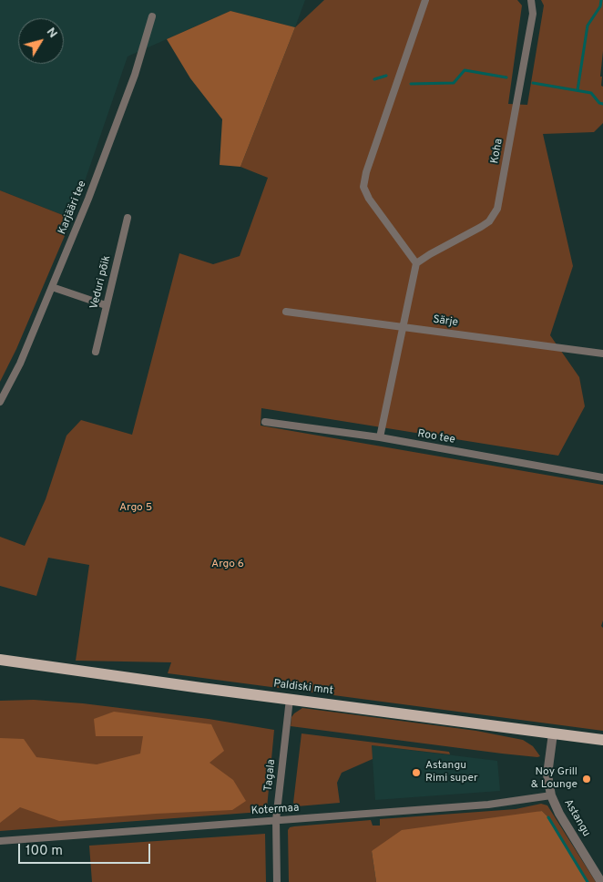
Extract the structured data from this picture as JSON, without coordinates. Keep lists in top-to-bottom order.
{
  "streets": {
    "main road": ["Paldiski mnt"],
    "street": [
      "Koha",
      "Karjääri tee",
      "Veduri põik",
      "Särje",
      "Roo tee",
      "Tagala",
      "Kotermaa",
      "Astangu"
    ]
  },
  "crossings": [
    ["Paldiski mnt", "Tagala"],
    ["Paldiski mnt", "Astangu"],
    ["Tagala", "Kotermaa"],
    ["Kotermaa", "Astangu"]
  ],
  "parks": ["Argo 5", "Argo 6"],
  "places": ["Astangu Rimi super", "Noy Grill & Lounge"],
  "scale_bar": "100 m",
  "north": "top right"
}
